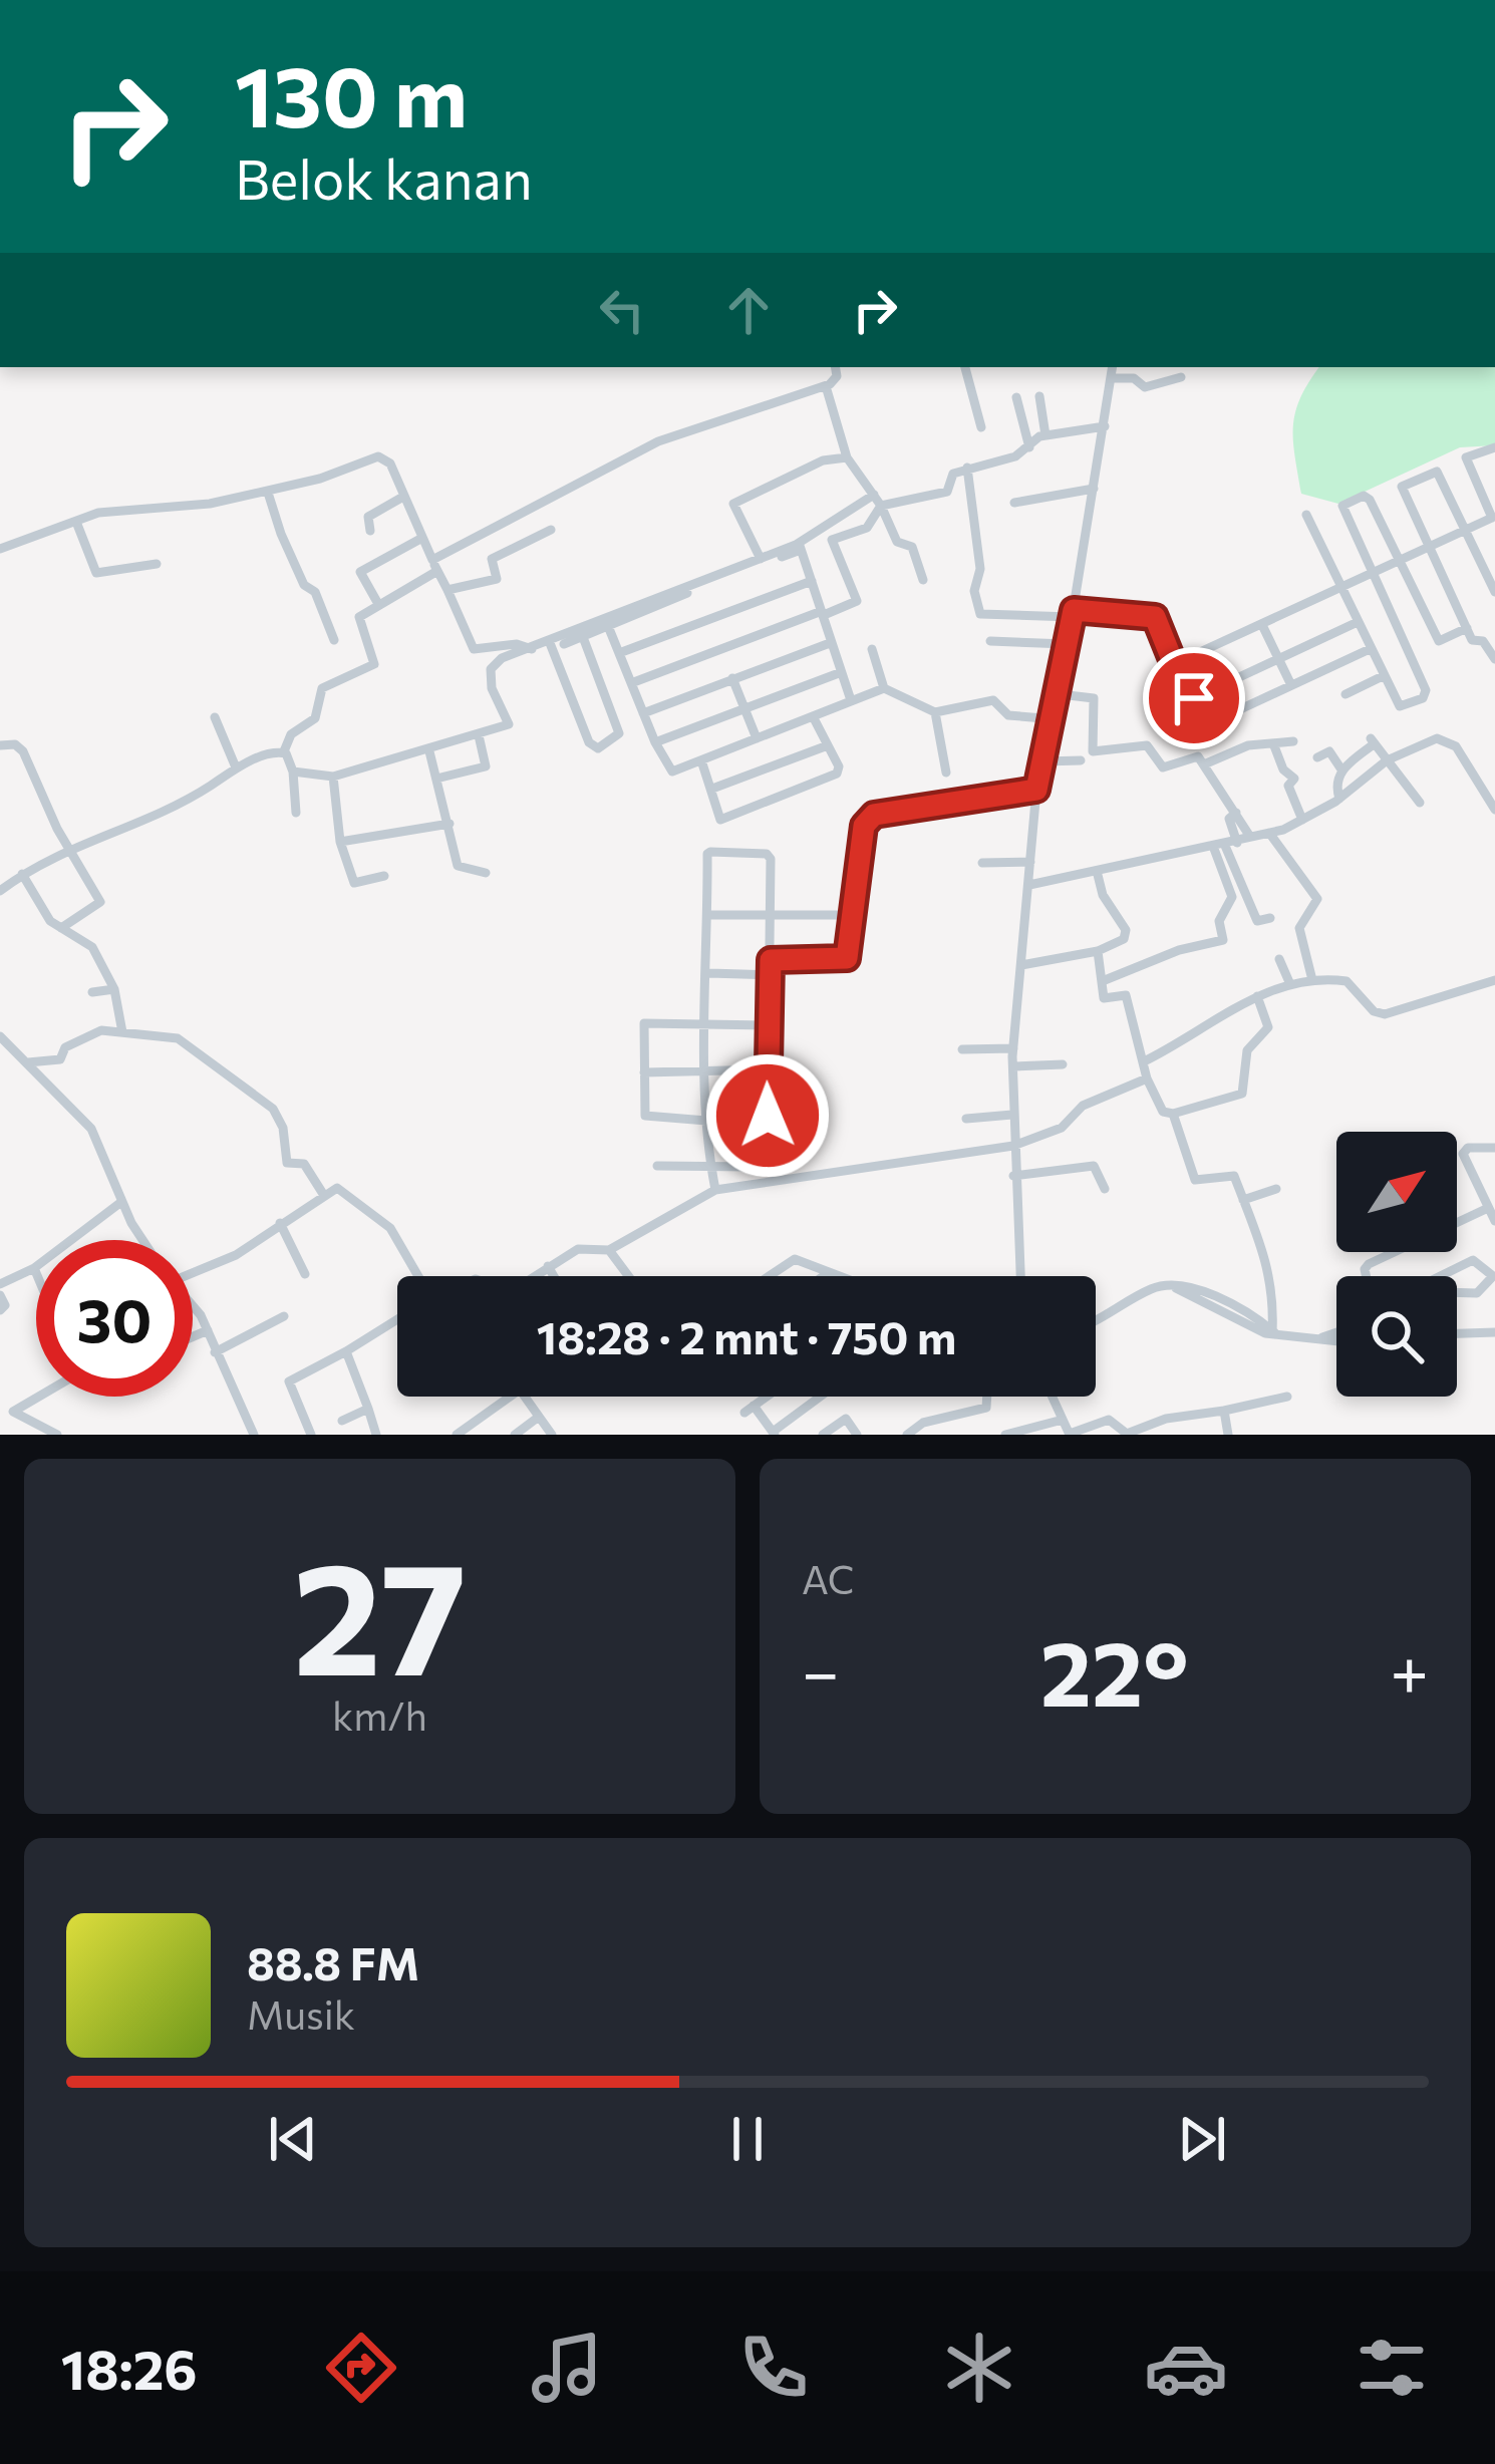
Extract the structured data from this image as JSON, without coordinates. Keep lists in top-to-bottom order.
{
  "north": "top right",
  "page": {
    "turn": ["130 m", "Belok kanan"],
    "limit": "30",
    "trip": "18:28 · 2 mnt · 750 m",
    "tile": [
      ["27", "km/h"],
      "AC"
    ],
    "heat": ["−", "22°", "+"],
    "song": ["88.8 FM", "Musik"],
    "tabs": "18:26"
  }
}
